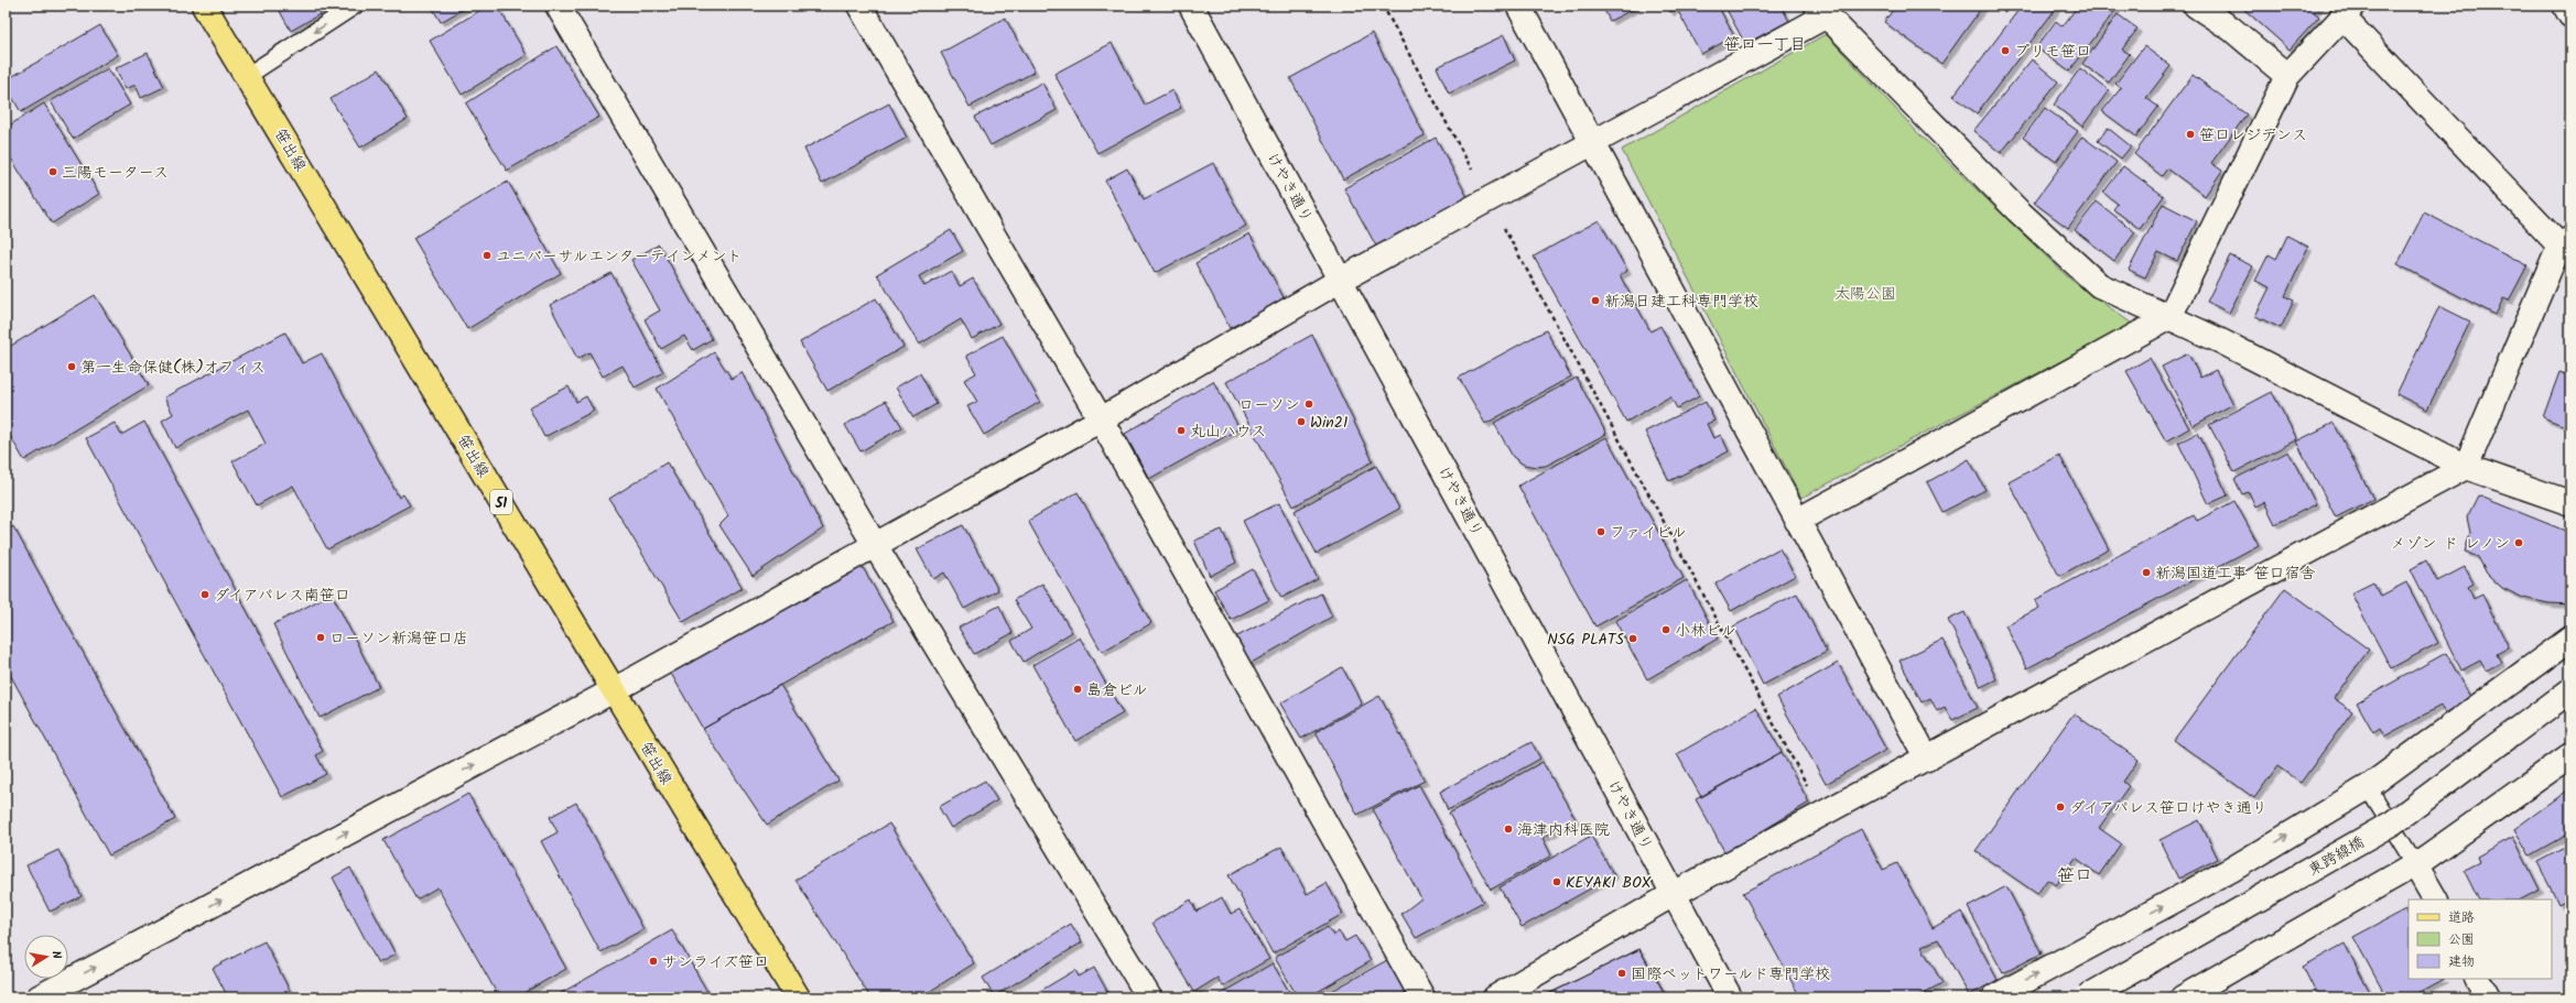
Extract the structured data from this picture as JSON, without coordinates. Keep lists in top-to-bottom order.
{
  "streets": {
    "main road": ["笹出線", "51"],
    "street": ["けやき通り", "東跨線橋"]
  },
  "districts": ["笹口一丁目", "笹口"],
  "parks": ["太陽公園"],
  "places": [
    "プリモ笹口",
    "笹口レジデンス",
    "三陽モータース",
    "ユニバーサルエンターテインメント",
    "新潟日建工科専門学校",
    "第一生命保健(株)オフィス",
    "ローソン",
    "Win21",
    "丸山ハウス",
    "ファイビル",
    "メゾン ド レノン",
    "新潟国道工事 笹口宿舎",
    "ダイアパレス南笹口",
    "小林ビル",
    "ローソン新潟笹口店",
    "NSG PLATS",
    "島倉ビル",
    "ダイアパレス笹口けやき通り",
    "海津内科医院",
    "KEYAKI BOX",
    "サンライズ笹口",
    "国際ペットワールド専門学校"
  ],
  "legend": ["道路", "公園", "建物"],
  "north": "right"
}
